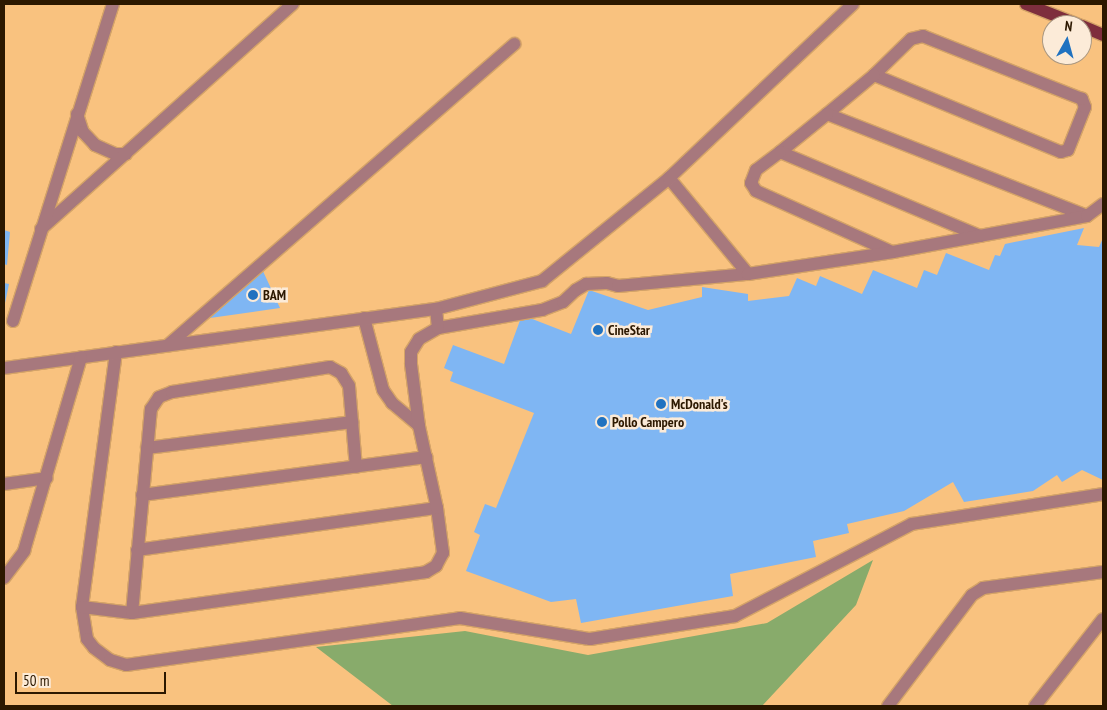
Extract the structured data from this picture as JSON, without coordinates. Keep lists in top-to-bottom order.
{
  "places": [
    "BAM",
    "CineStar",
    "McDonald's",
    "Pollo Campero"
  ],
  "scale_bar": "50 m",
  "north": "top"
}
